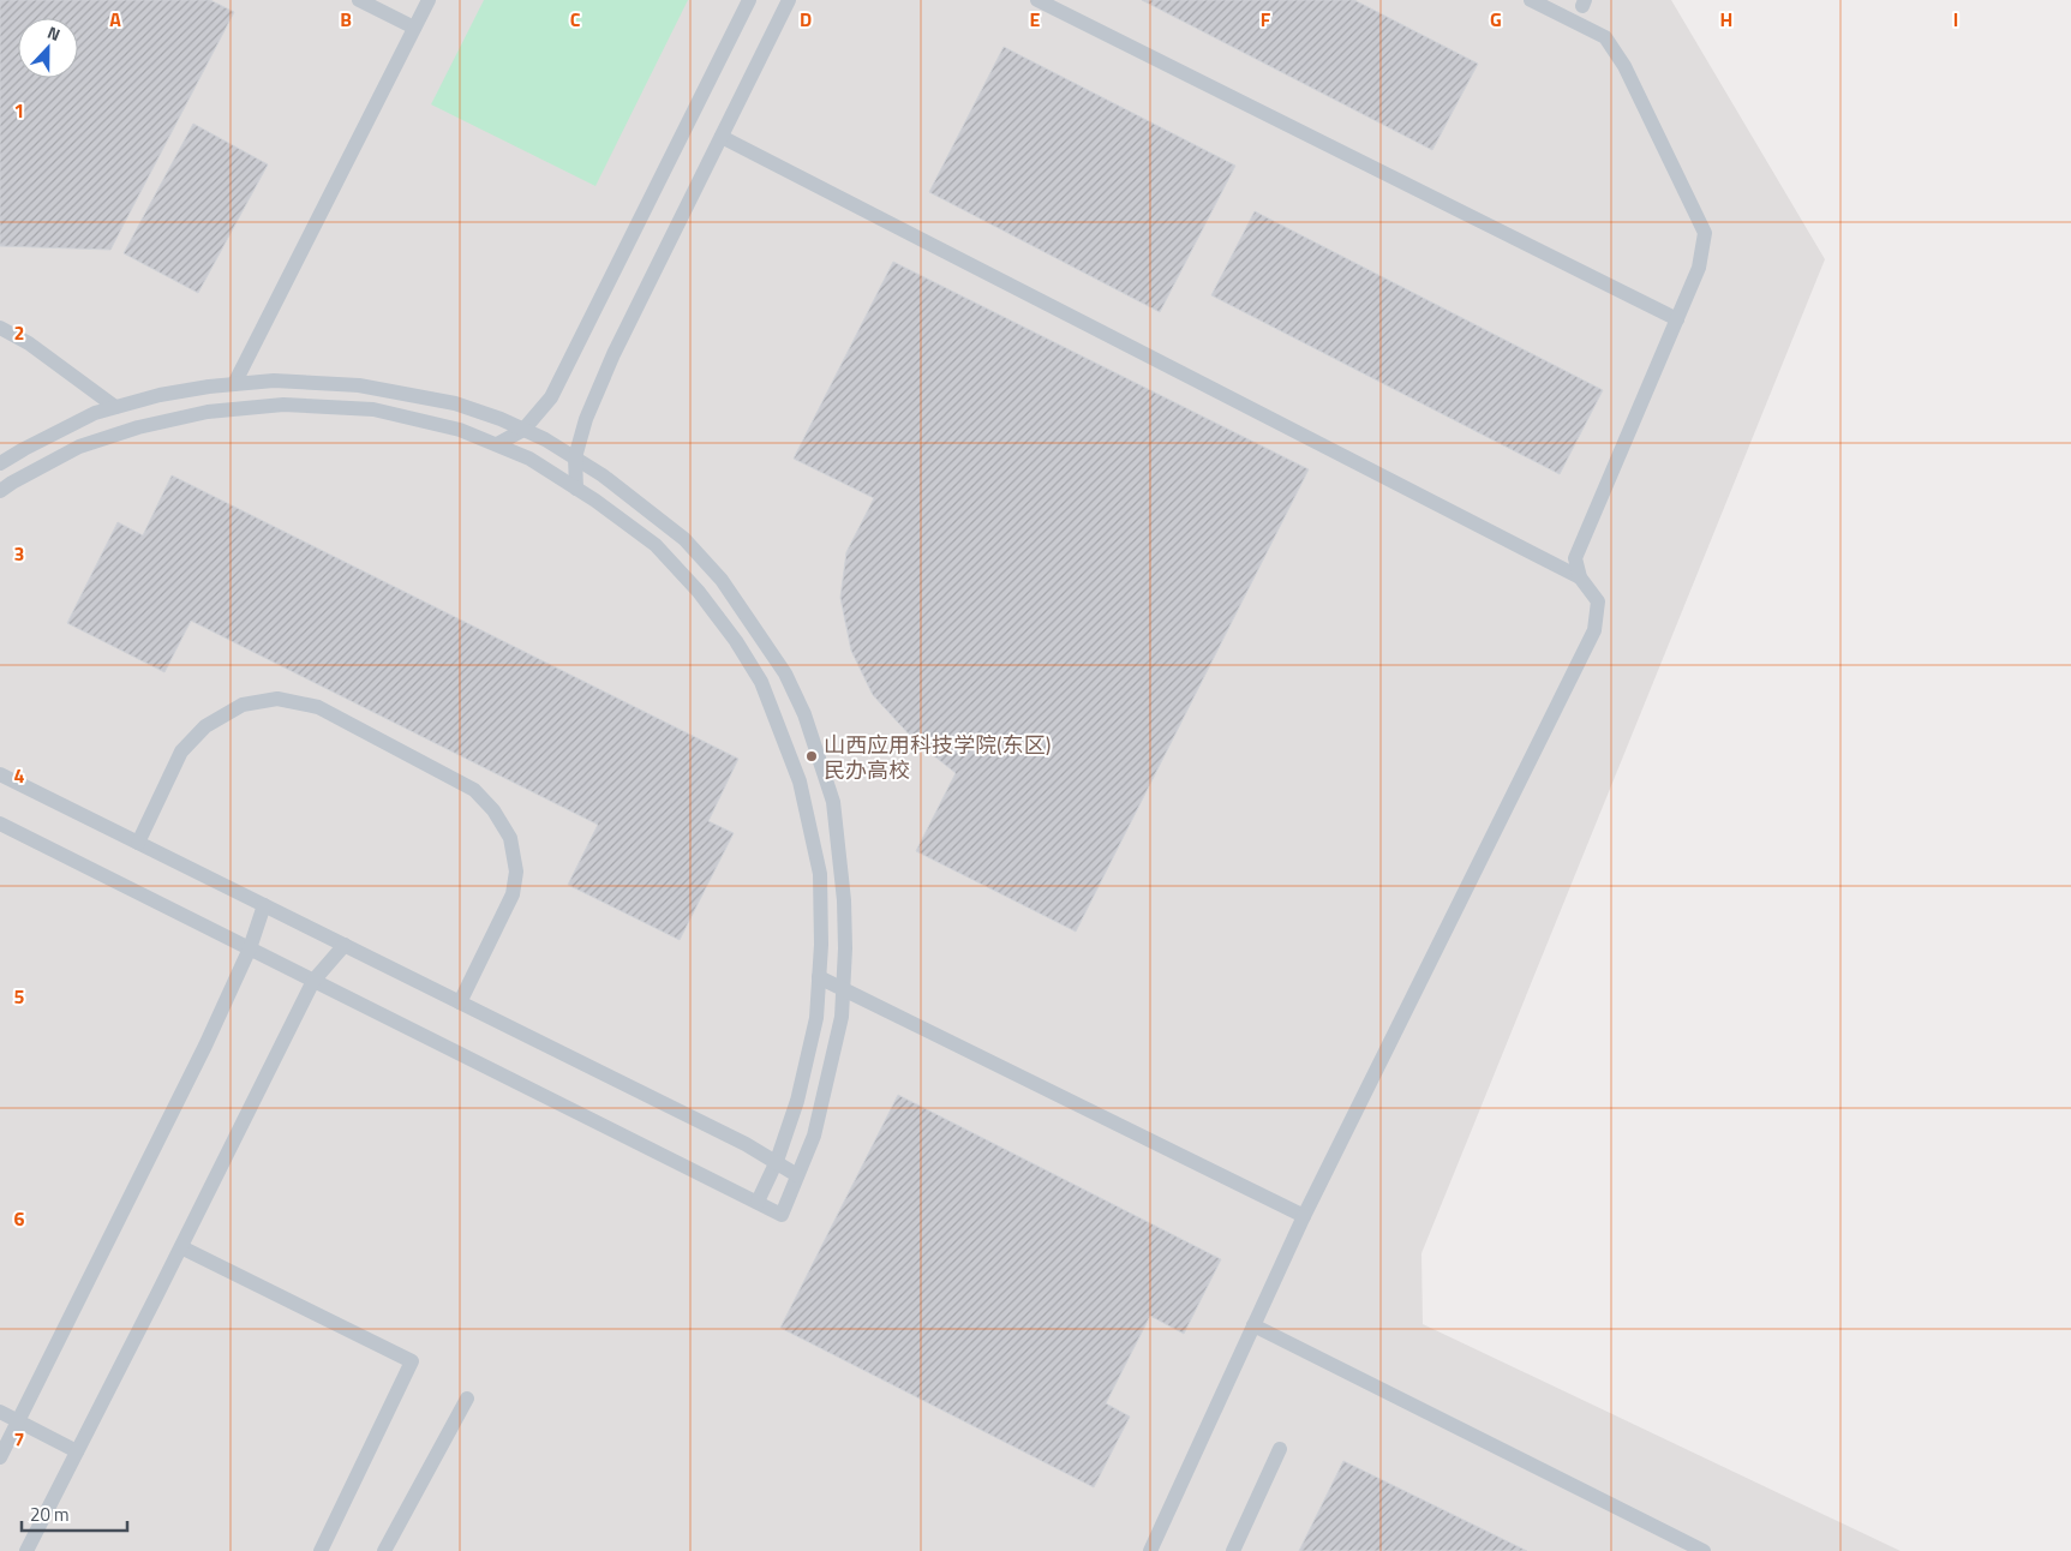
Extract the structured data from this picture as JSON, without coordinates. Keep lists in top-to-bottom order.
{
  "places": ["山西应用科技学院(东区) 民办高校"],
  "scale_bar": "20 m",
  "north": "top",
  "grid": {
    "columns": [
      "A",
      "B",
      "C",
      "D",
      "E",
      "F",
      "G",
      "H",
      "I"
    ],
    "rows": [
      "1",
      "2",
      "3",
      "4",
      "5",
      "6",
      "7"
    ]
  }
}
